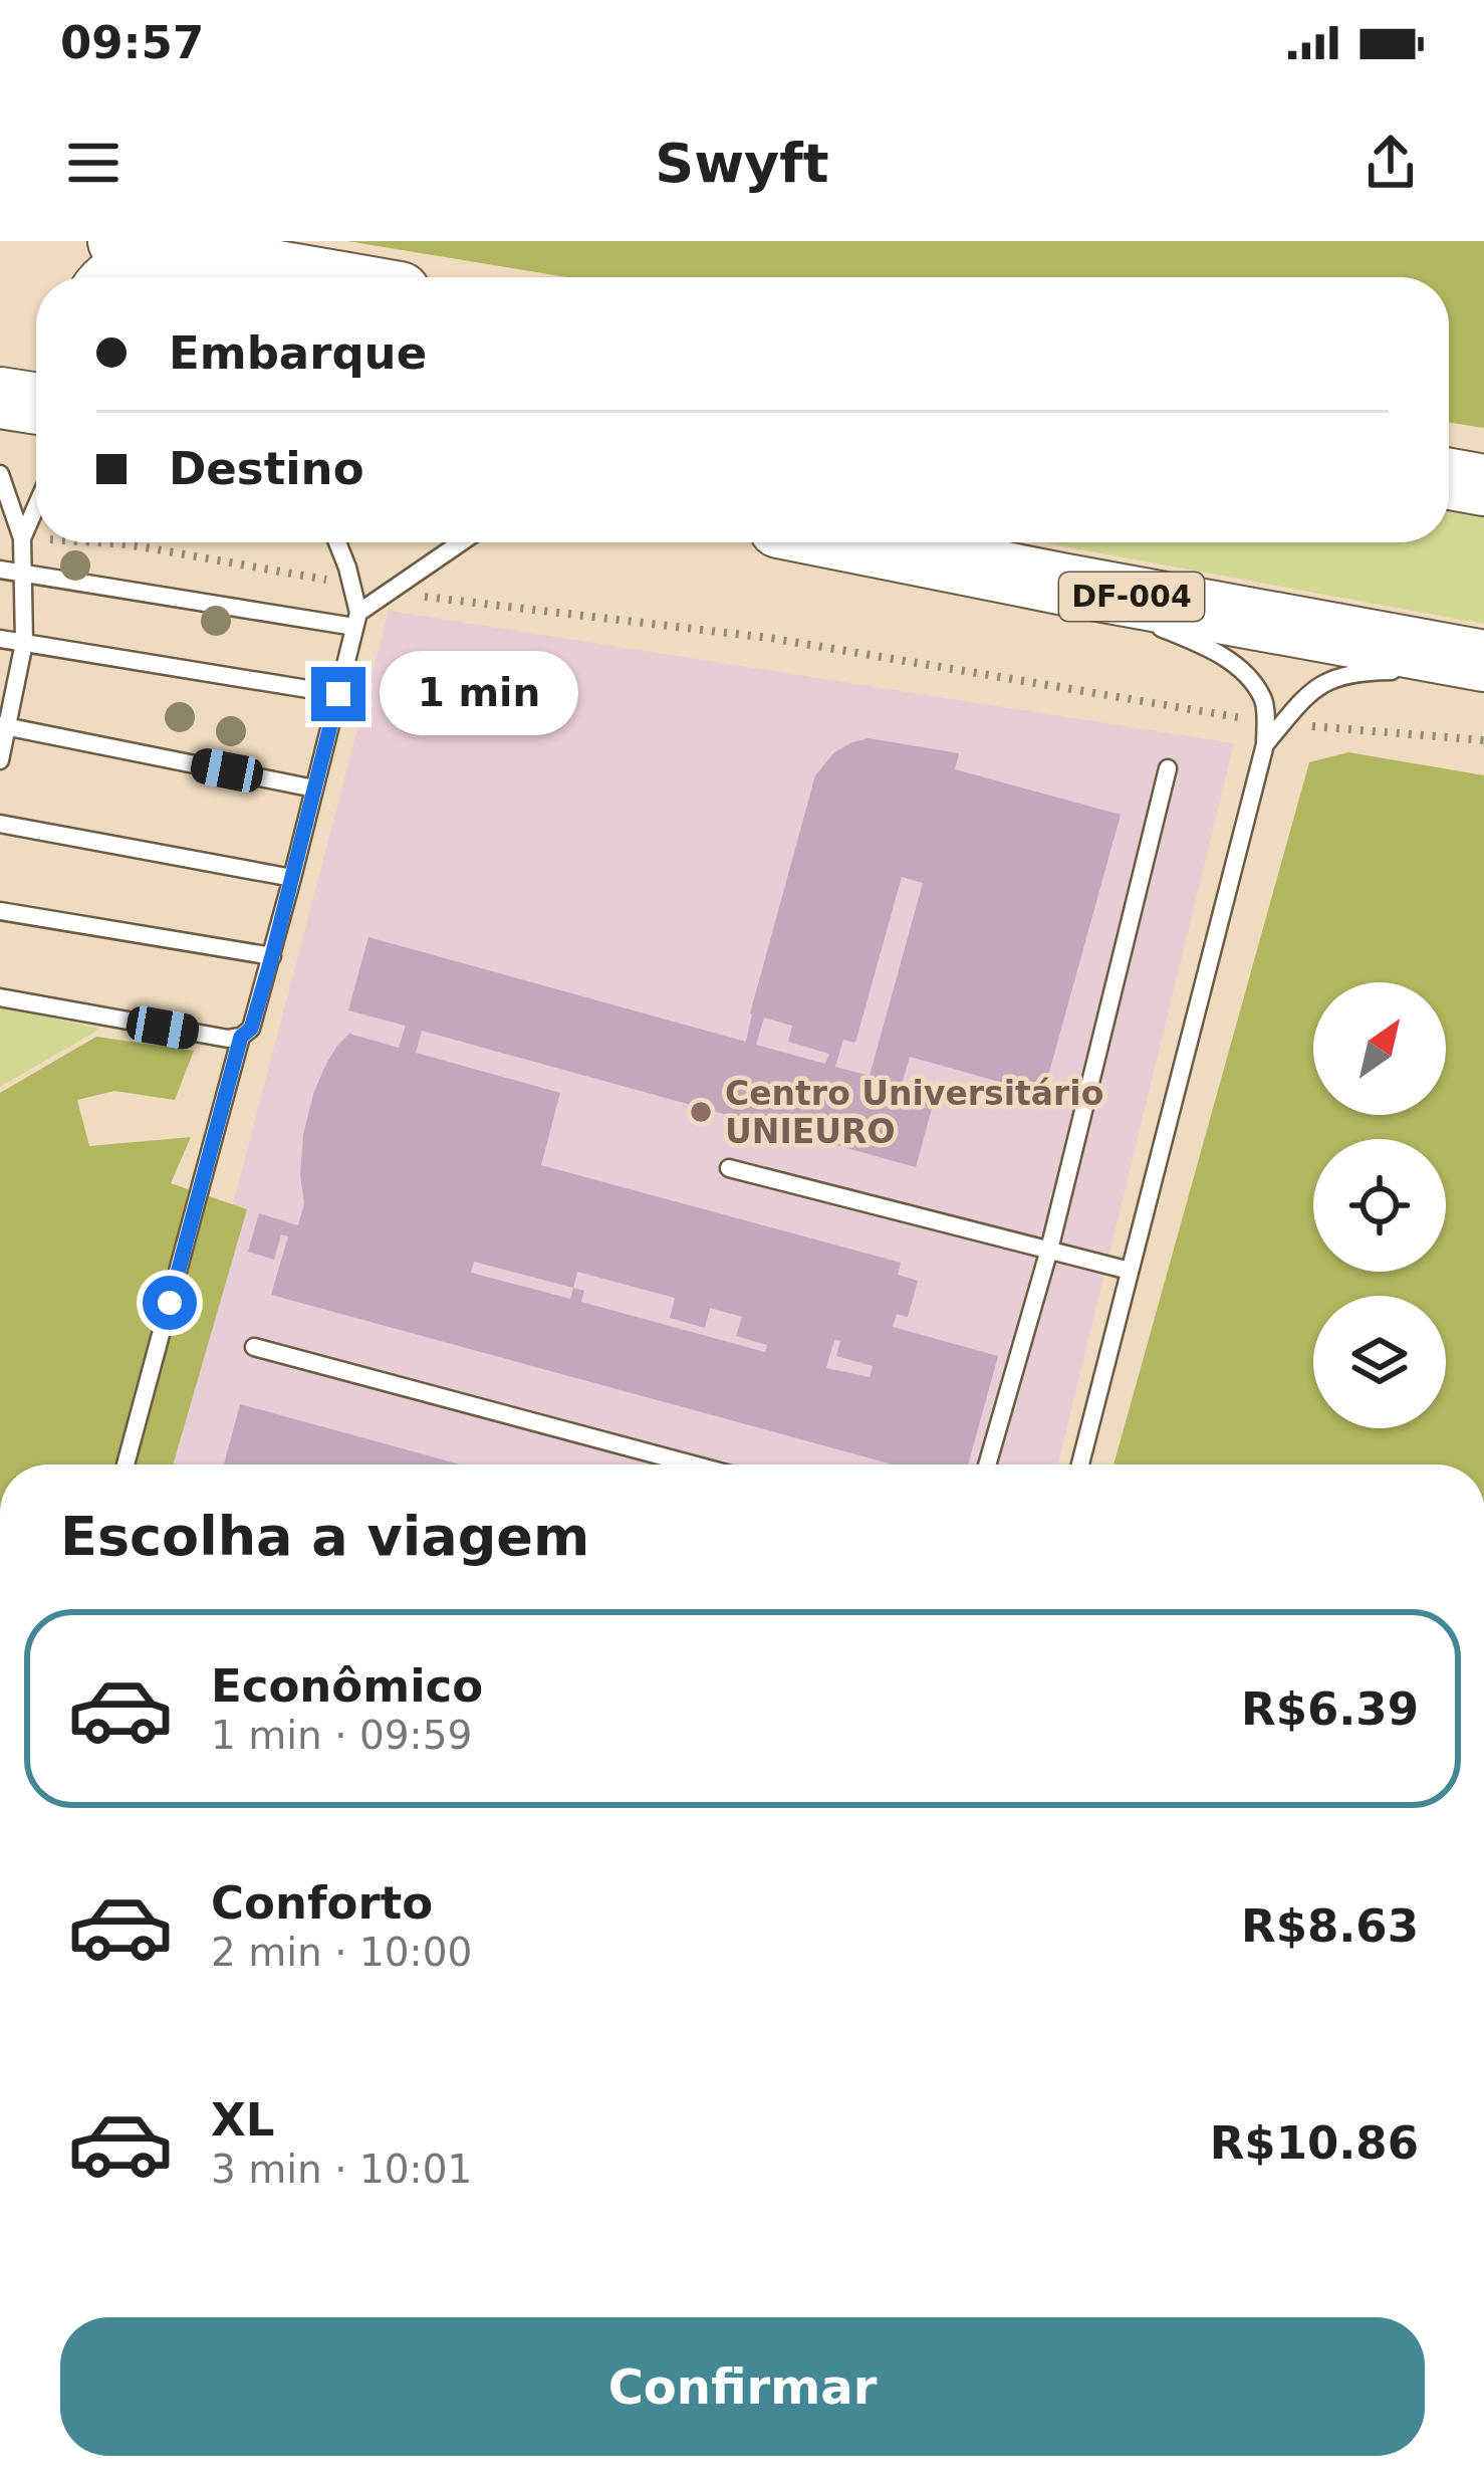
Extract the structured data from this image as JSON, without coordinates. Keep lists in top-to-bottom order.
{
  "streets": {
    "highway": ["DF-004"]
  },
  "places": ["Centro Universitário UNIEURO"],
  "north": "top right",
  "page": {
    "status": "09:57",
    "header": "Swyft",
    "banner": ["Embarque", "Destino"],
    "bubble": "1 min",
    "heading": "Escolha a viagem",
    "list": [
      {
        "name": "Econômico",
        "note": "1 min · 09:59",
        "value": "R$6.39"
      },
      {
        "name": "Conforto",
        "note": "2 min · 10:00",
        "value": "R$8.63"
      },
      {
        "name": "XL",
        "note": "3 min · 10:01",
        "value": "R$10.86"
      }
    ],
    "buttons": "Confirmar"
  }
}
